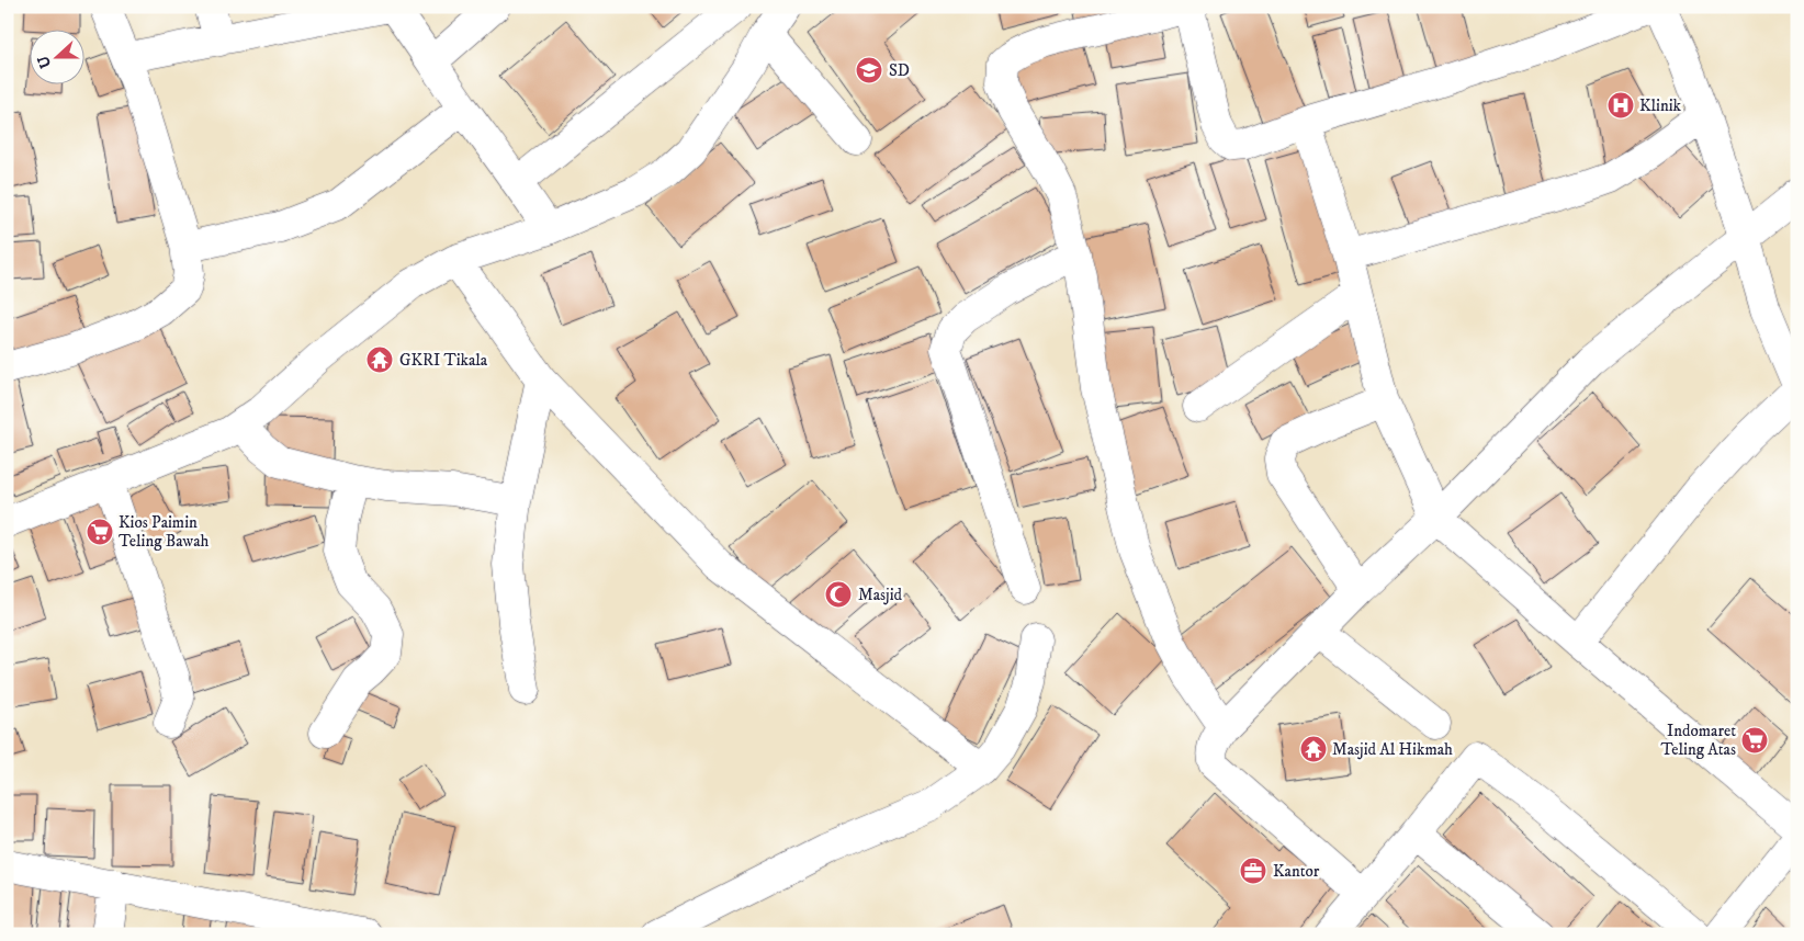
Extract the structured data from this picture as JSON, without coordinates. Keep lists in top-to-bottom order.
{
  "places": {
    "school or university": ["SD"],
    "hospital": ["Klinik"],
    "temple": ["GKRI Tikala", "Masjid Al Hikmah"],
    "supermarket": ["Kios Paimin Teling Bawah", "Indomaret Teling Atas"],
    "mosque": ["Masjid"],
    "office": ["Kantor"]
  },
  "north": "left"
}
